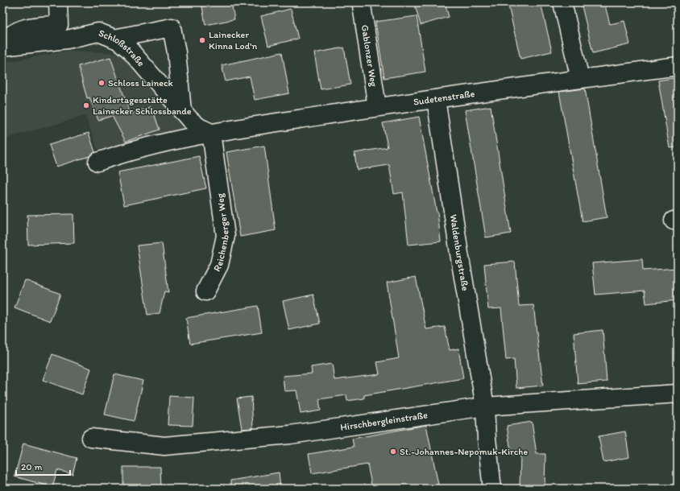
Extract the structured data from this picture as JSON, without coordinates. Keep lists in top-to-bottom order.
{
  "streets": {
    "street": [
      "Schloßstraße",
      "Gablonzer Weg",
      "Sudetenstraße",
      "Reichenberger Weg",
      "Waldenburgstraße",
      "Hirschbergleinstraße"
    ]
  },
  "crossings": [
    ["Schloßstraße", "Sudetenstraße"],
    ["Schloßstraße", "Reichenberger Weg"],
    ["Gablonzer Weg", "Sudetenstraße"],
    ["Sudetenstraße", "Reichenberger Weg"],
    ["Sudetenstraße", "Waldenburgstraße"],
    ["Waldenburgstraße", "Hirschbergleinstraße"]
  ],
  "places": [
    "Lainecker Kinna Lod'n",
    "Schloss Laineck",
    "Kindertagesstätte Lainecker Schlossbande",
    "St.-Johannes-Nepomuk-Kirche"
  ],
  "scale_bar": "20 m"
}
